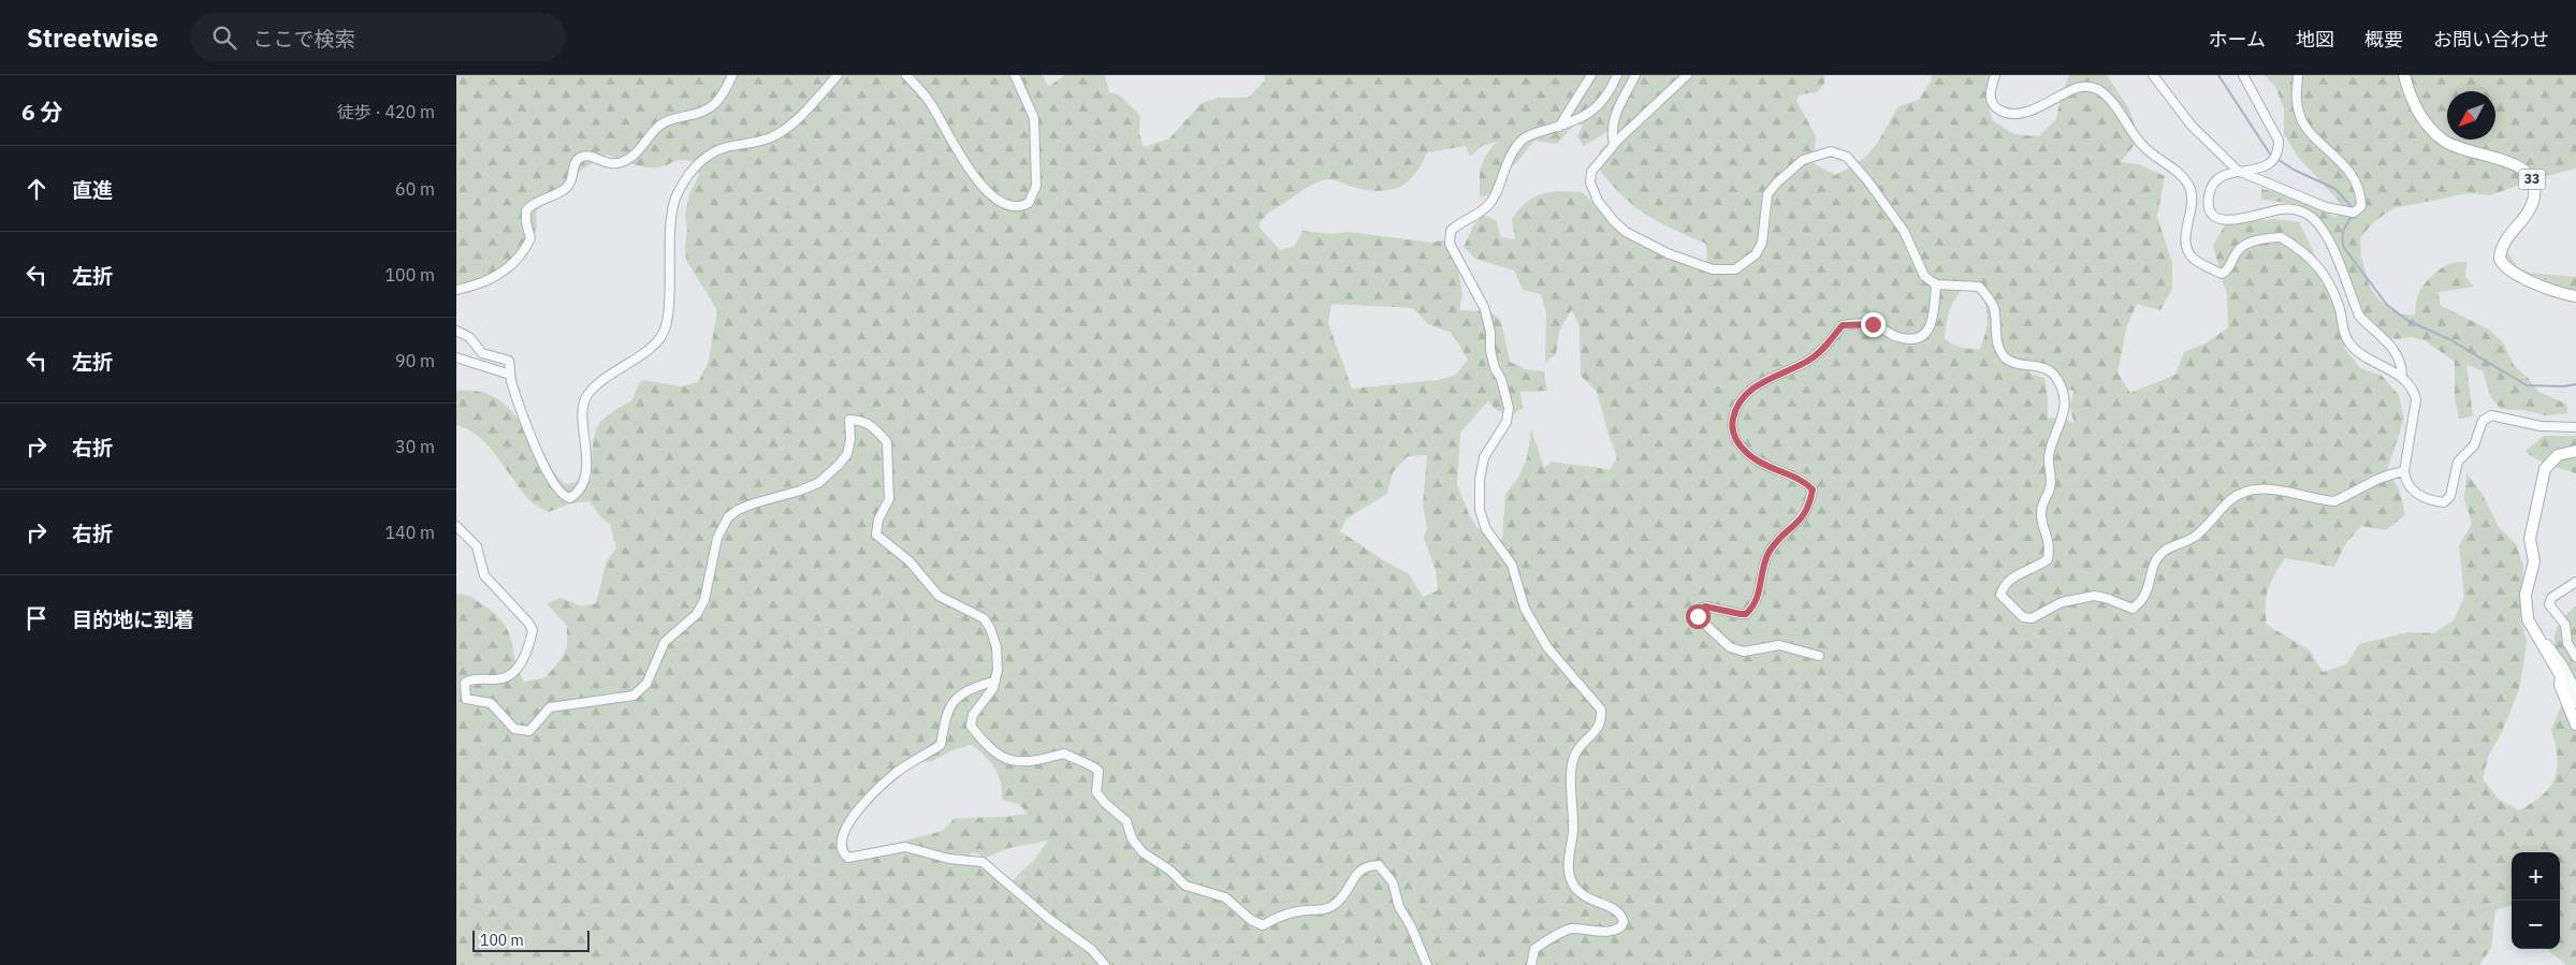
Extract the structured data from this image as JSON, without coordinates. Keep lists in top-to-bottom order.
{
  "streets": {
    "main road": ["33"]
  },
  "scale_bar": "100 m",
  "north": "bottom left",
  "page": {
    "header": "Streetwise",
    "search": "ここで検索",
    "nav": [
      "ホーム",
      "地図",
      "概要",
      "お問い合わせ"
    ],
    "heading": ["6 分", "徒歩 · 420 m"],
    "list": [
      ["直進", "60 m"],
      ["左折", "100 m"],
      ["左折", "90 m"],
      ["右折", "30 m"],
      ["右折", "140 m"],
      "目的地に到着"
    ],
    "map_buttons": ["+", "−"],
    "scale": "100 m"
  }
}
